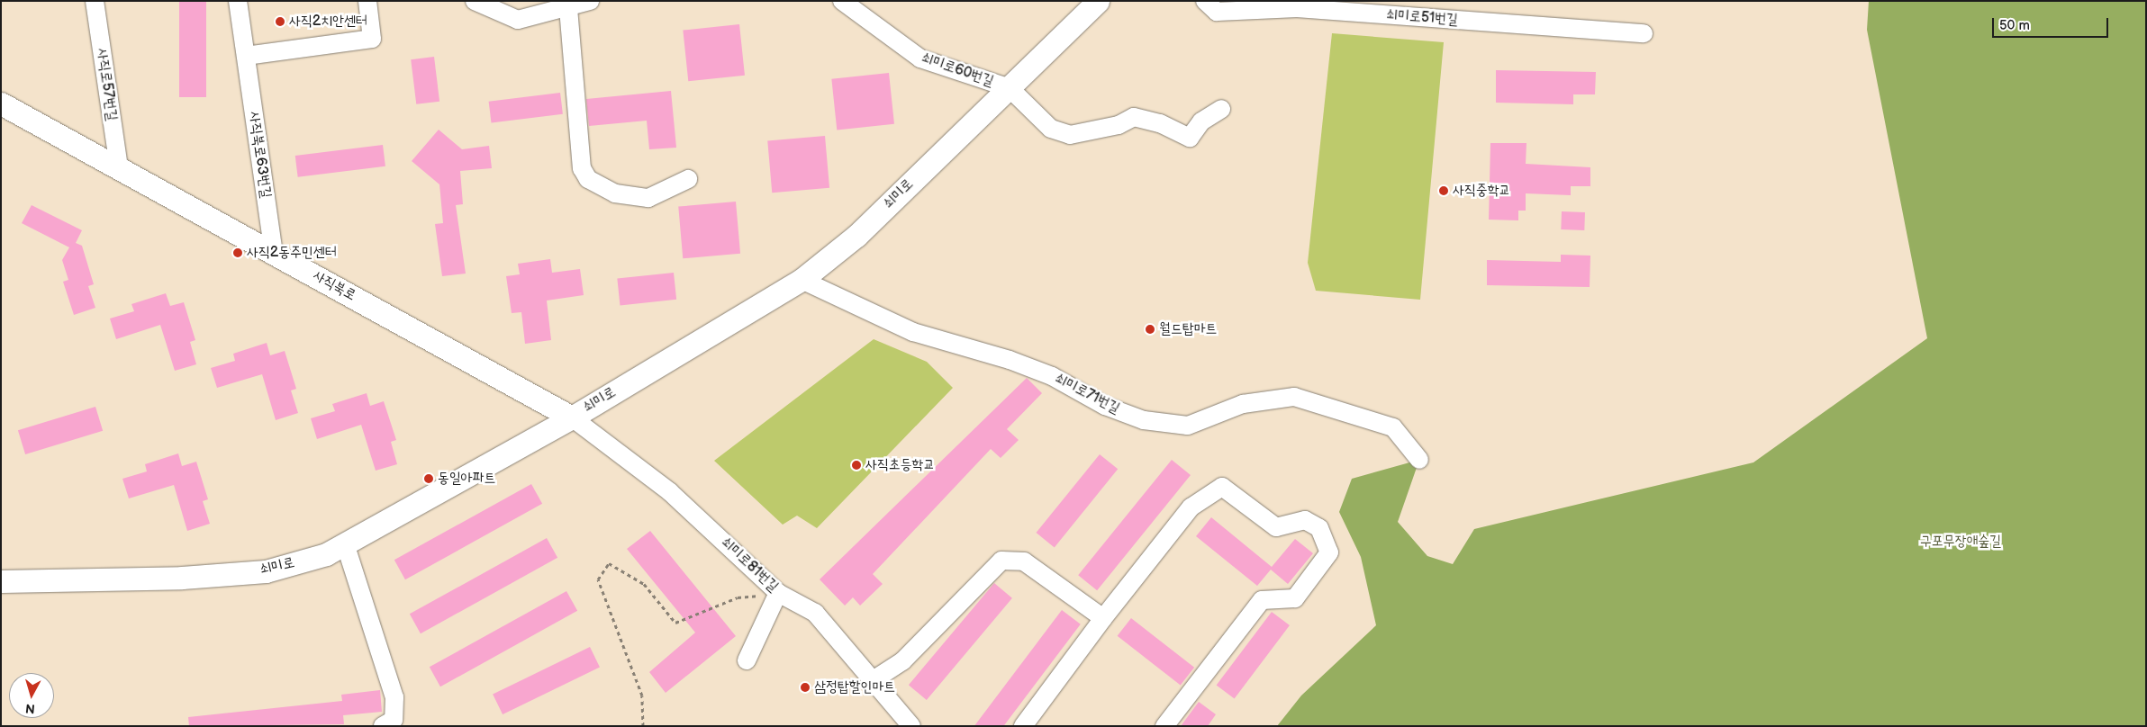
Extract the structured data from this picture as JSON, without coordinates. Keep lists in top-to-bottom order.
{
  "streets": {
    "main road": ["쇠미로", "사직북로"],
    "street": [
      "쇠미로51번길",
      "쇠미로60번길",
      "사직로57번길",
      "사직북로63번길",
      "쇠미로71번길",
      "쇠미로81번길"
    ]
  },
  "crossings": [
    ["쇠미로60번길", "쇠미로"],
    ["사직로57번길", "사직북로"],
    ["사직북로63번길", "사직북로"],
    ["쇠미로", "사직북로"],
    ["쇠미로", "쇠미로71번길"],
    ["쇠미로", "쇠미로81번길"],
    ["사직북로", "쇠미로81번길"]
  ],
  "parks": ["구포무장애숲길"],
  "places": [
    "사직2치안센터",
    "사직중학교",
    "사직2동주민센터",
    "월드탑마트",
    "사직초등학교",
    "동일아파트",
    "삼정탑할인마트"
  ],
  "scale_bar": "50 m",
  "north": "bottom"
}
